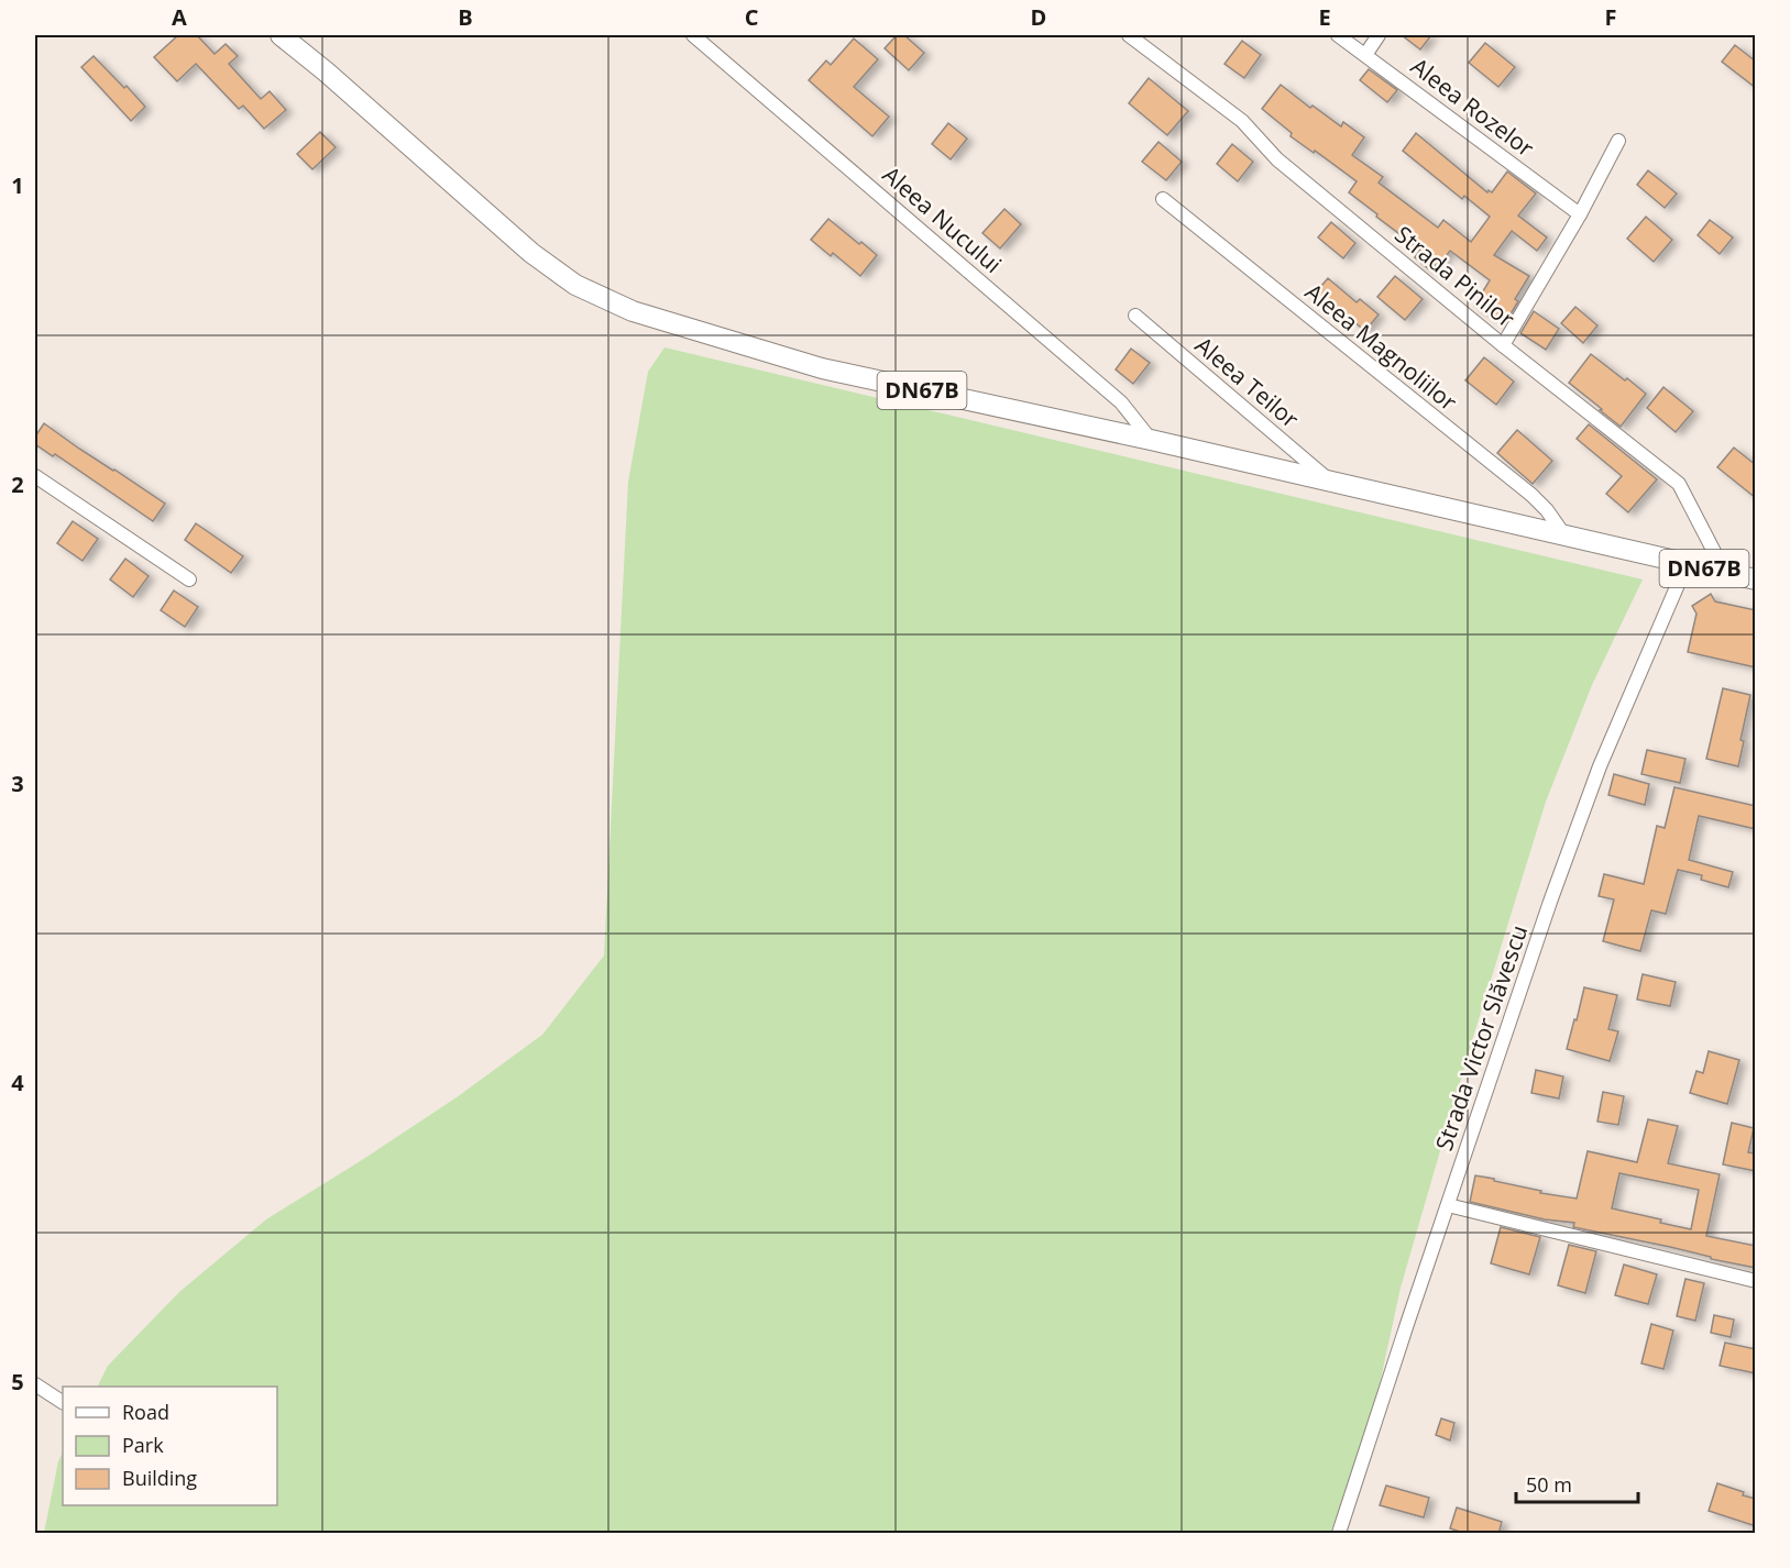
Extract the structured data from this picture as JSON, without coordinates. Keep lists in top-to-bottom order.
{
  "streets": {
    "main road": ["DN67B"],
    "street": [
      "Aleea Rozelor",
      "Aleea Nucului",
      "Strada Pinilor",
      "Aleea Magnoliilor",
      "Aleea Teilor",
      "Strada Victor Slăvescu"
    ]
  },
  "crossings": [
    ["Aleea Nucului", "DN67B"],
    ["Strada Pinilor", "DN67B"],
    ["Aleea Magnoliilor", "DN67B"],
    ["Aleea Teilor", "DN67B"],
    ["DN67B", "Strada Victor Slăvescu"]
  ],
  "legend": ["Road", "Park", "Building"],
  "scale_bar": "50 m",
  "grid": {
    "columns": [
      "A",
      "B",
      "C",
      "D",
      "E",
      "F"
    ],
    "rows": [
      "1",
      "2",
      "3",
      "4",
      "5"
    ]
  }
}
